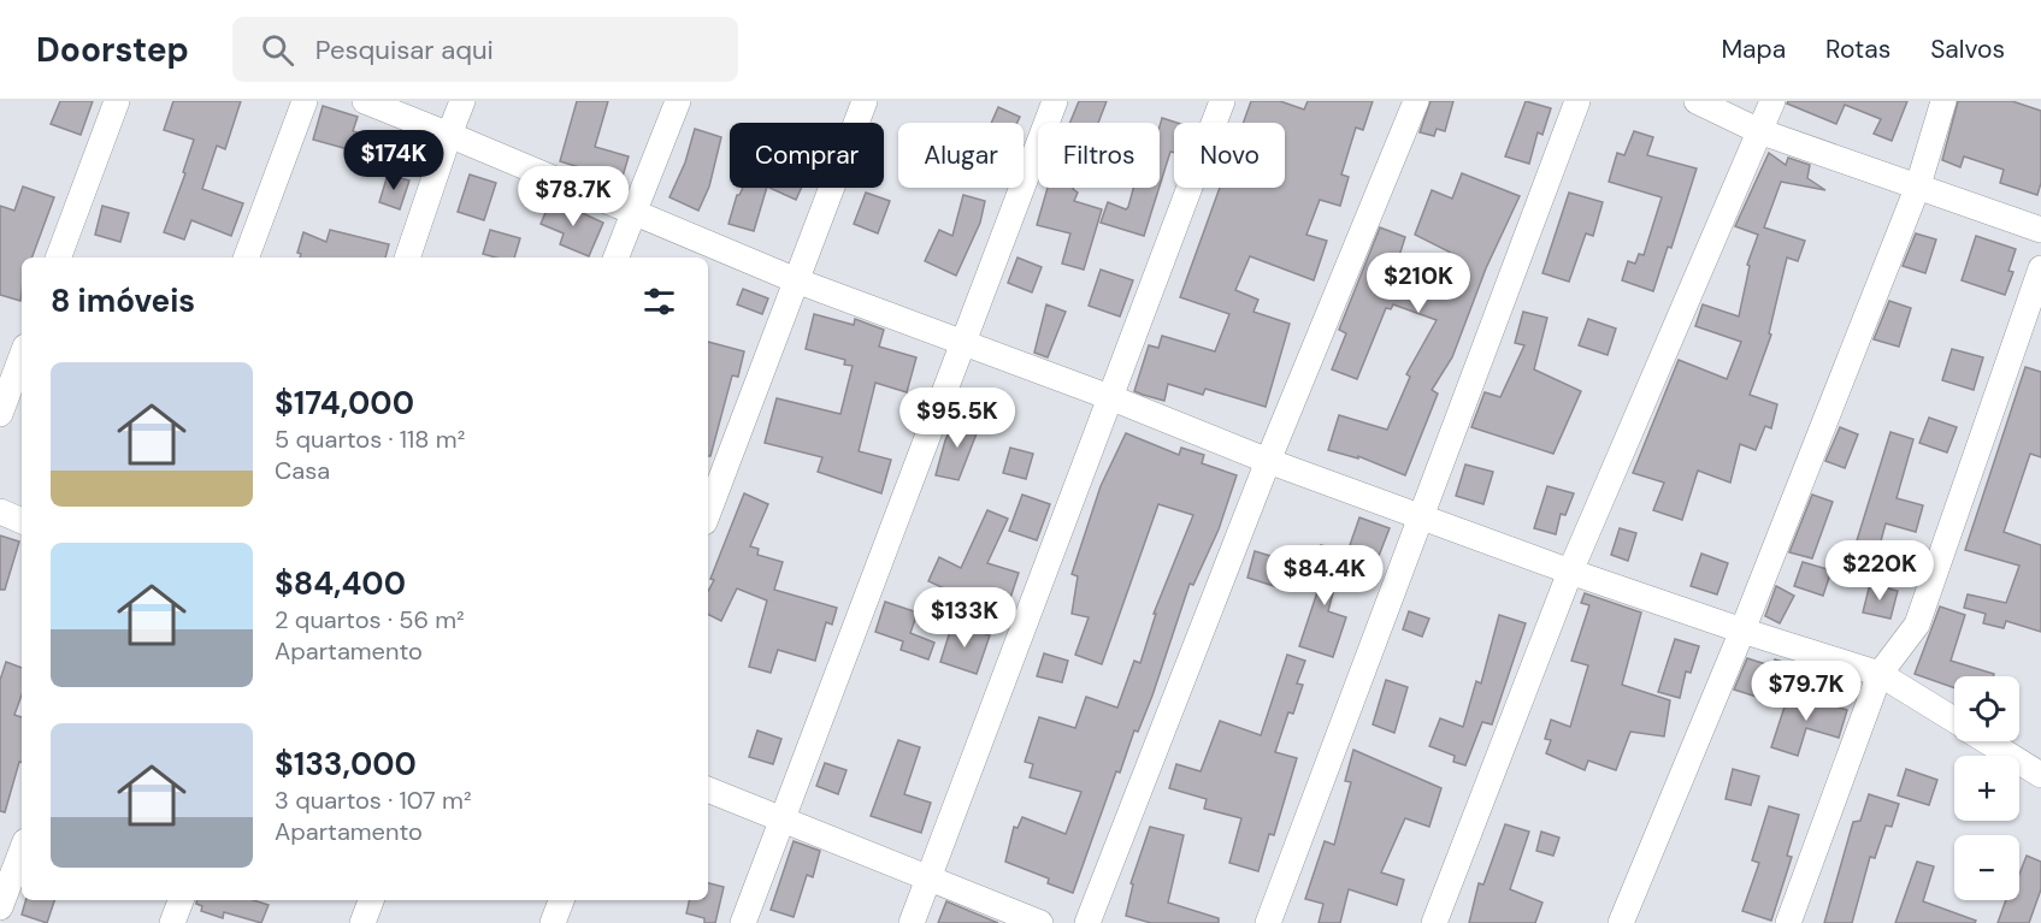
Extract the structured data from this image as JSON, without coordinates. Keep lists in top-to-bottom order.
{
  "page": {
    "header": "Doorstep",
    "search": "Pesquisar aqui",
    "nav": ["Mapa", "Rotas", "Salvos"],
    "chip": [
      "Comprar",
      "Alugar",
      "Filtros",
      "Novo"
    ],
    "price": [
      "$174K",
      "$78.7K",
      "$210K",
      "$95.5K",
      "$220K",
      "$84.4K",
      "$133K",
      "$79.7K"
    ],
    "heading": "8 imóveis",
    "list": [
      {
        "name": "$174,000",
        "note": "5 quartos · 118 m² · Casa"
      },
      {
        "name": "$84,400",
        "note": "2 quartos · 56 m² · Apartamento"
      },
      {
        "name": "$133,000",
        "note": "3 quartos · 107 m² · Apartamento"
      }
    ],
    "map_buttons": ["+", "−"]
  }
}
